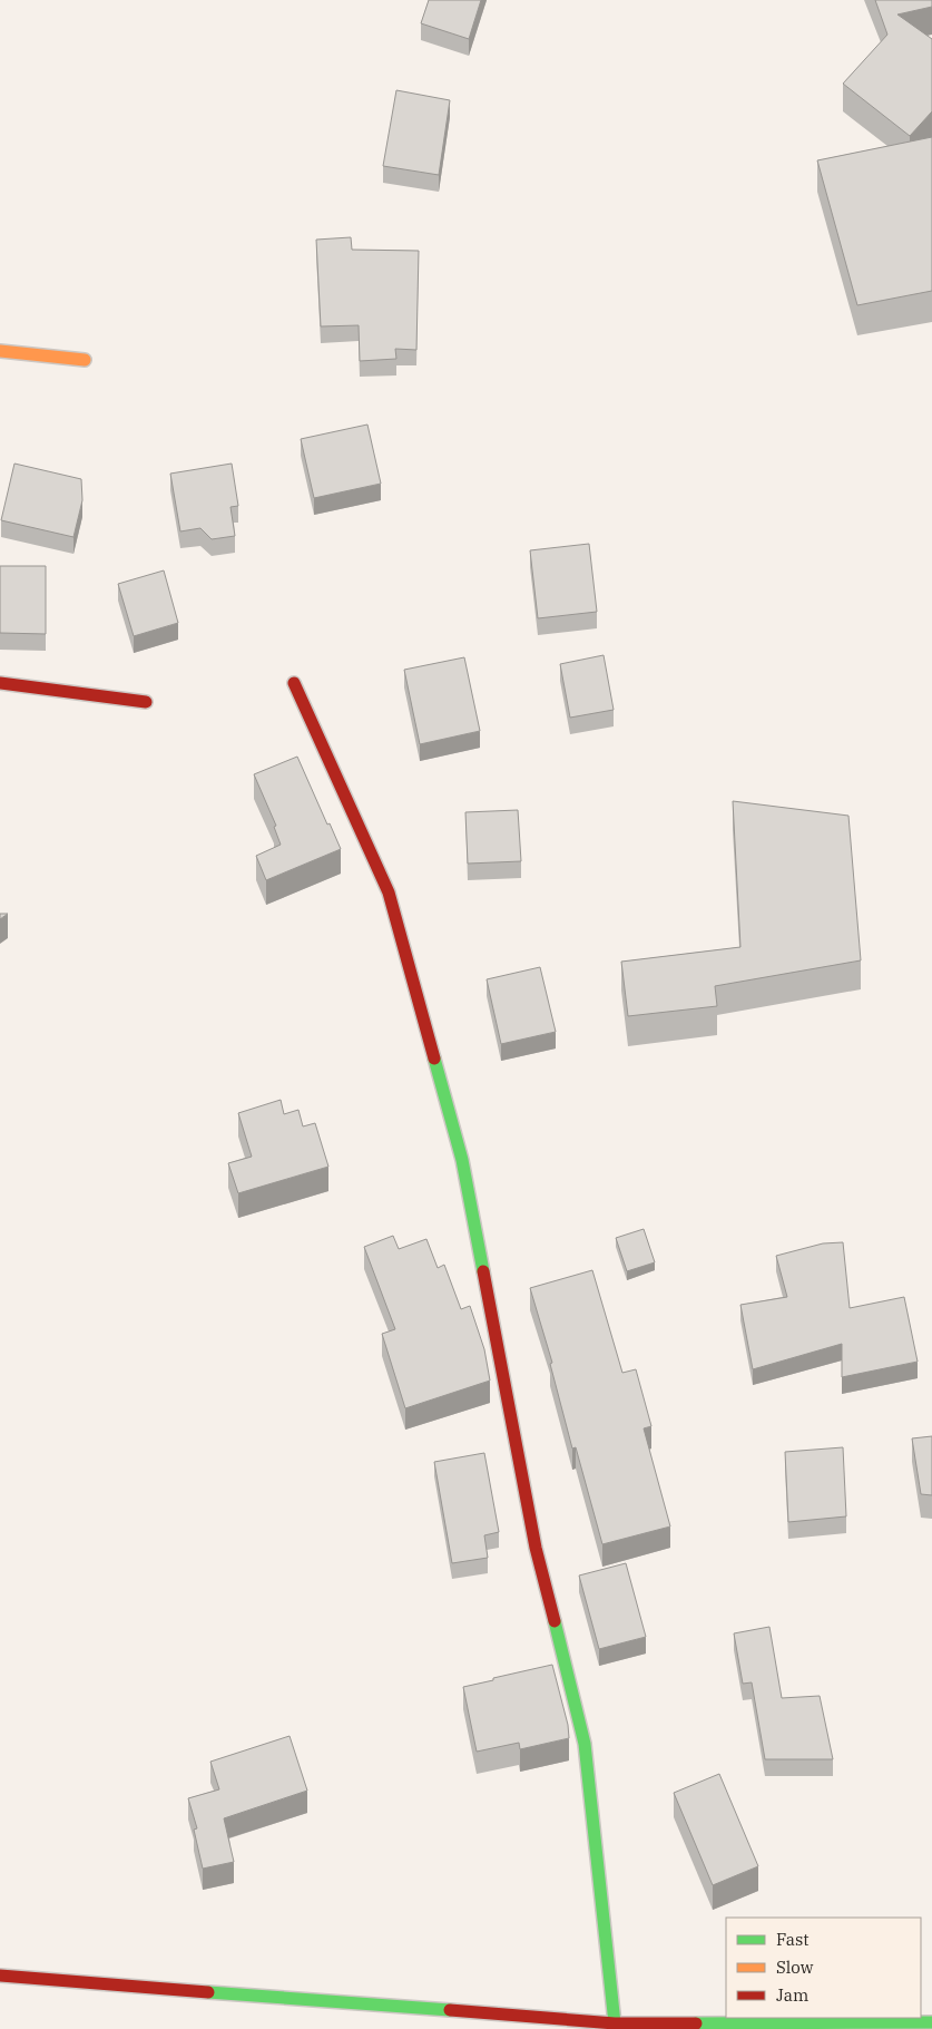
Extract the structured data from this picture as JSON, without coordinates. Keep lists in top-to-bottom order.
{
  "legend": ["Fast", "Slow", "Jam"]
}
